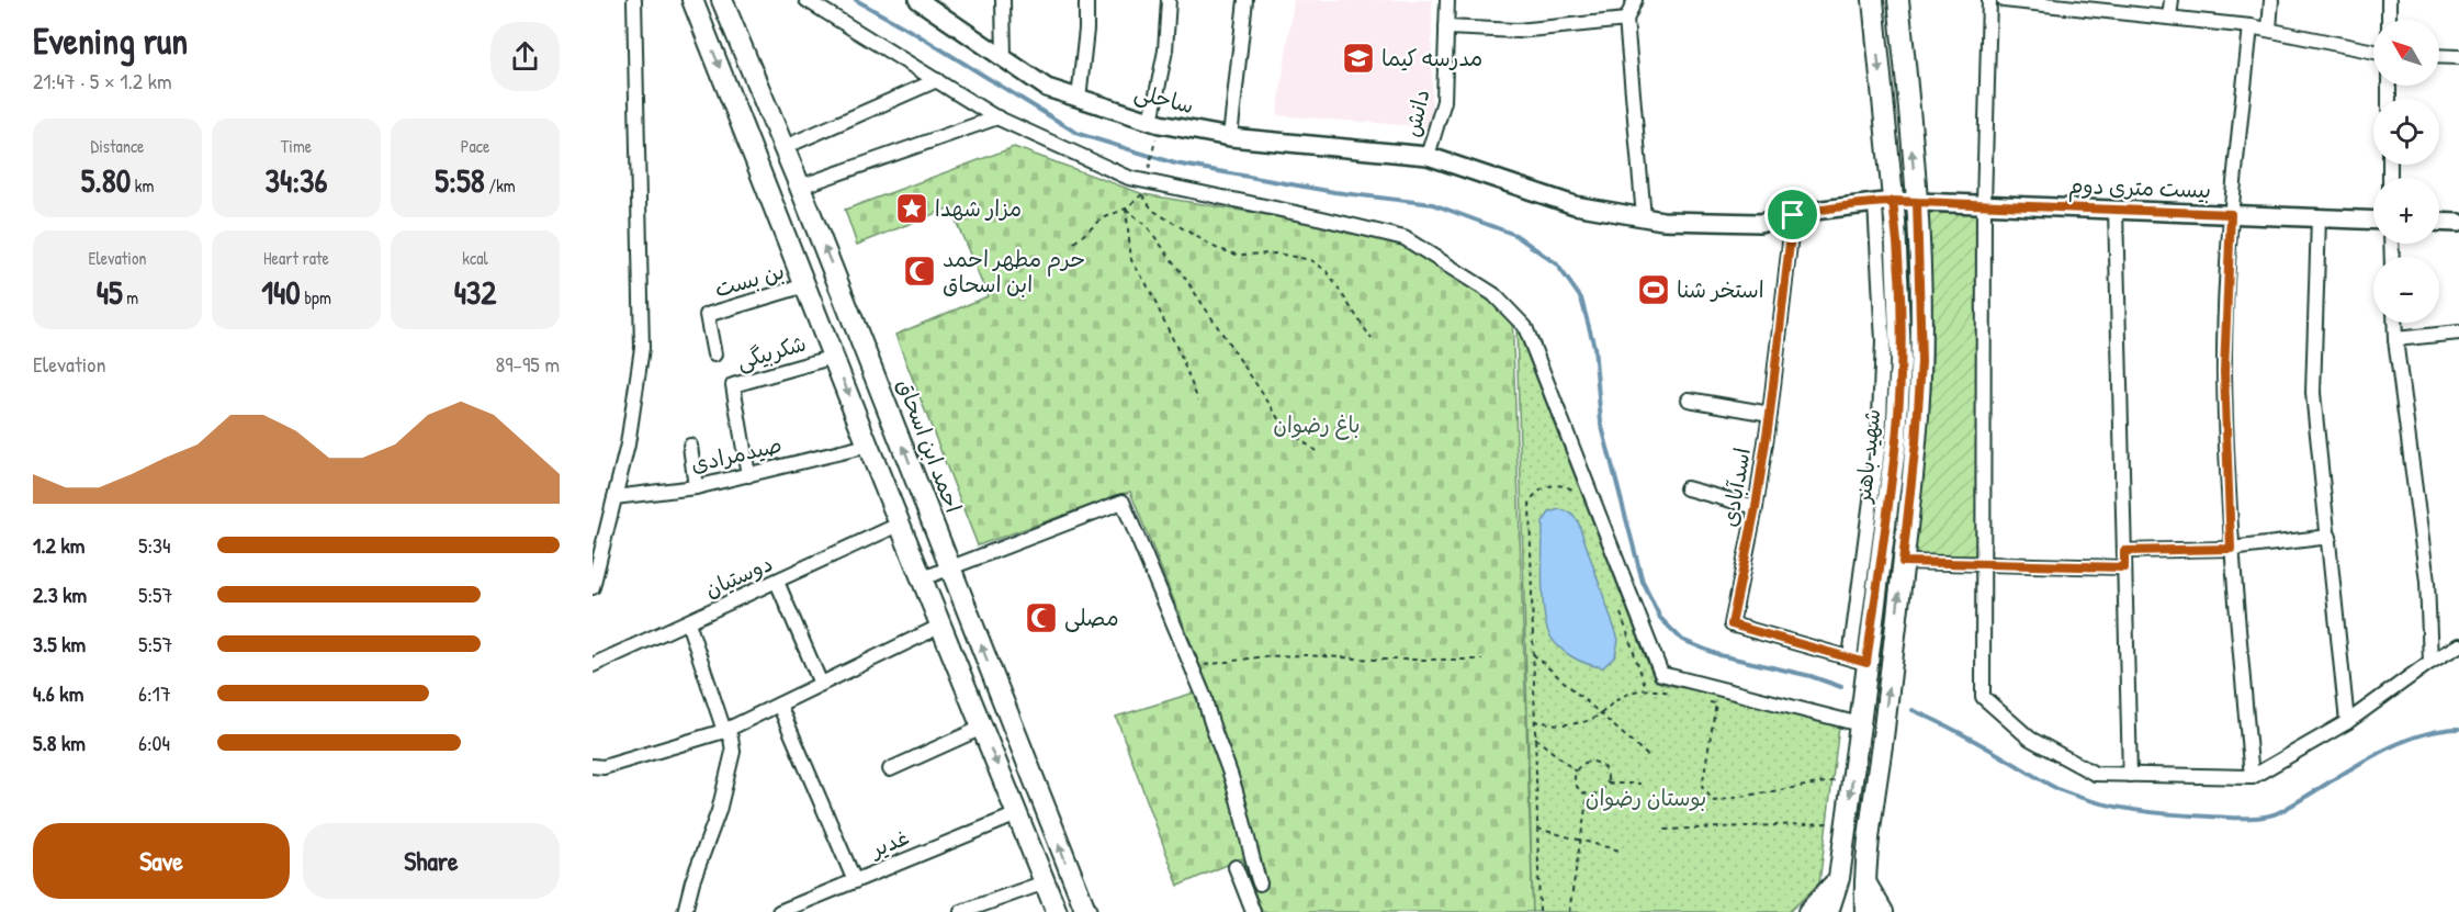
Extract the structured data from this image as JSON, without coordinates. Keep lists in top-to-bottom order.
{
  "streets": {
    "main road": ["احمد ابن اسحاق", "شهید باهنر"],
    "street": [
      "ساحلی",
      "دانش",
      "بیست متری دوم",
      "بن بست",
      "شکربیگی",
      "صیدمرادی",
      "اسدآبادی",
      "دوستیان",
      "غدیر"
    ]
  },
  "crossings": [
    ["ساحلی", "دانش"],
    ["ساحلی", "بیست متری دوم"],
    ["بیست متری دوم", "شهید باهنر"],
    ["بیست متری دوم", "اسدآبادی"],
    ["شکربیگی", "صیدمرادی"],
    ["شهید باهنر", "اسدآبادی"]
  ],
  "parks": ["باغ رضوان", "بوستان رضوان"],
  "places": {
    "school or university": ["مدرسه کیما"],
    "place": ["مزار شهدا"],
    "mosque": ["حرم مطهر احمد ابن اسحاق", "مصلی"],
    "sports": ["استخر شنا"]
  },
  "north": "top left",
  "page": {
    "heading": ["Evening run", "21:47 · 5 × 1.2 km"],
    "map_buttons": ["+", "−"],
    "stats": [
      ["Distance", "5.80 km"],
      ["Time", "34:36"],
      ["Pace", "5:58 /km"],
      ["Elevation", "45 m"],
      ["Heart rate", "140 bpm"],
      ["kcal", "432"]
    ],
    "chart": ["Elevation", "89–95 m"],
    "list": [
      {
        "name": "1.2 km",
        "note": "5:34"
      },
      {
        "name": "2.3 km",
        "note": "5:57"
      },
      {
        "name": "3.5 km",
        "note": "5:57"
      },
      {
        "name": "4.6 km",
        "note": "6:17"
      },
      {
        "name": "5.8 km",
        "note": "6:04"
      }
    ],
    "buttons": ["Save", "Share"]
  }
}
